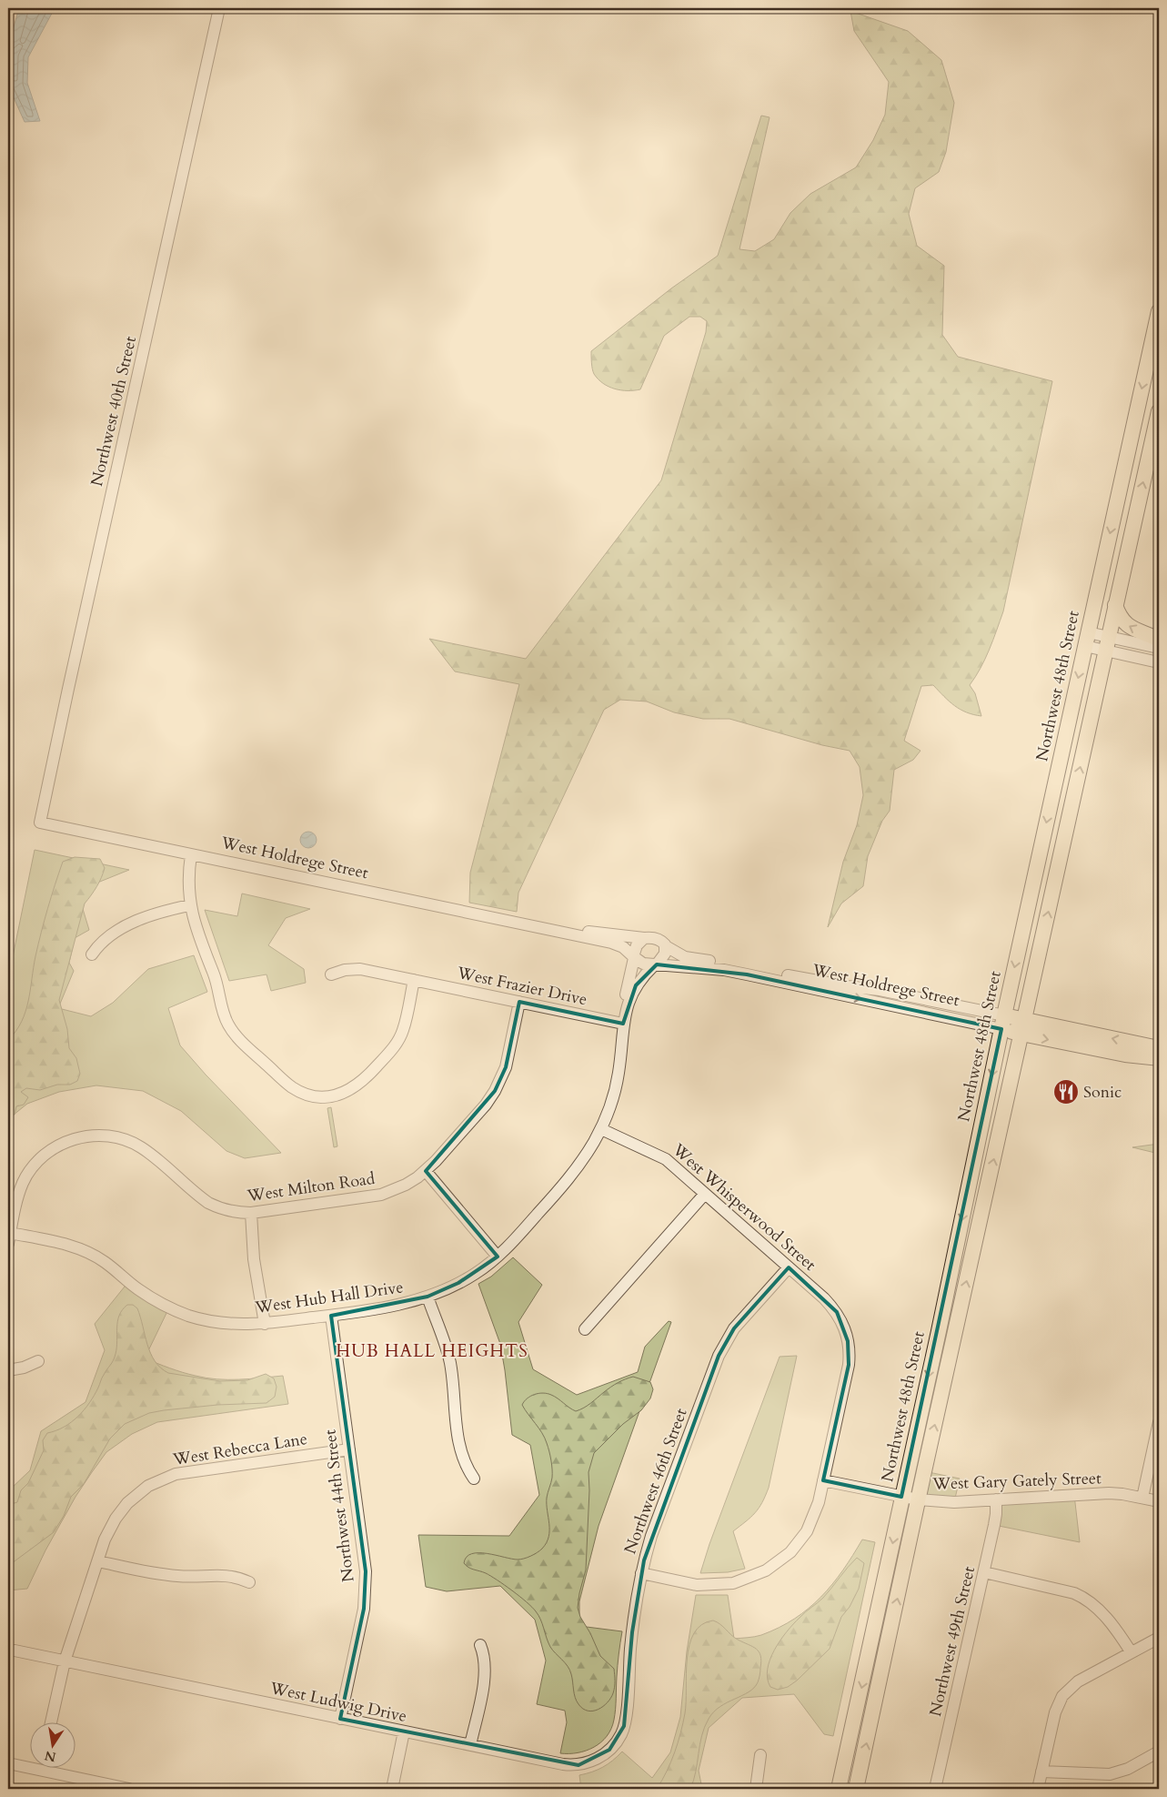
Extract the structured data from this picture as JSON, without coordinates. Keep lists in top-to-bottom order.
{
  "streets": {
    "main road": ["Northwest 48th Street", "West Holdrege Street"],
    "street": [
      "Northwest 40th Street",
      "West Frazier Drive",
      "West Milton Road",
      "West Whisperwood Street",
      "West Hub Hall Drive",
      "West Rebecca Lane",
      "Northwest 46th Street",
      "West Gary Gately Street",
      "Northwest 44th Street",
      "Northwest 49th Street",
      "West Ludwig Drive"
    ]
  },
  "crossings": [
    ["Northwest 40th Street", "West Holdrege Street"],
    ["Northwest 48th Street", "West Holdrege Street"],
    ["Northwest 48th Street", "West Gary Gately Street"],
    ["West Frazier Drive", "West Milton Road"],
    ["West Frazier Drive", "West Hub Hall Drive"],
    ["West Milton Road", "West Hub Hall Drive"],
    ["West Whisperwood Street", "West Hub Hall Drive"],
    ["West Whisperwood Street", "Northwest 46th Street"],
    ["West Whisperwood Street", "West Gary Gately Street"],
    ["West Hub Hall Drive", "Northwest 44th Street"],
    ["West Rebecca Lane", "Northwest 44th Street"],
    ["West Rebecca Lane", "West Ludwig Drive"],
    ["Northwest 46th Street", "West Ludwig Drive"],
    ["West Gary Gately Street", "Northwest 49th Street"],
    ["Northwest 44th Street", "West Ludwig Drive"]
  ],
  "districts": ["HUB HALL HEIGHTS"],
  "places": {
    "restaurant": ["Sonic"]
  },
  "north": "bottom"
}
